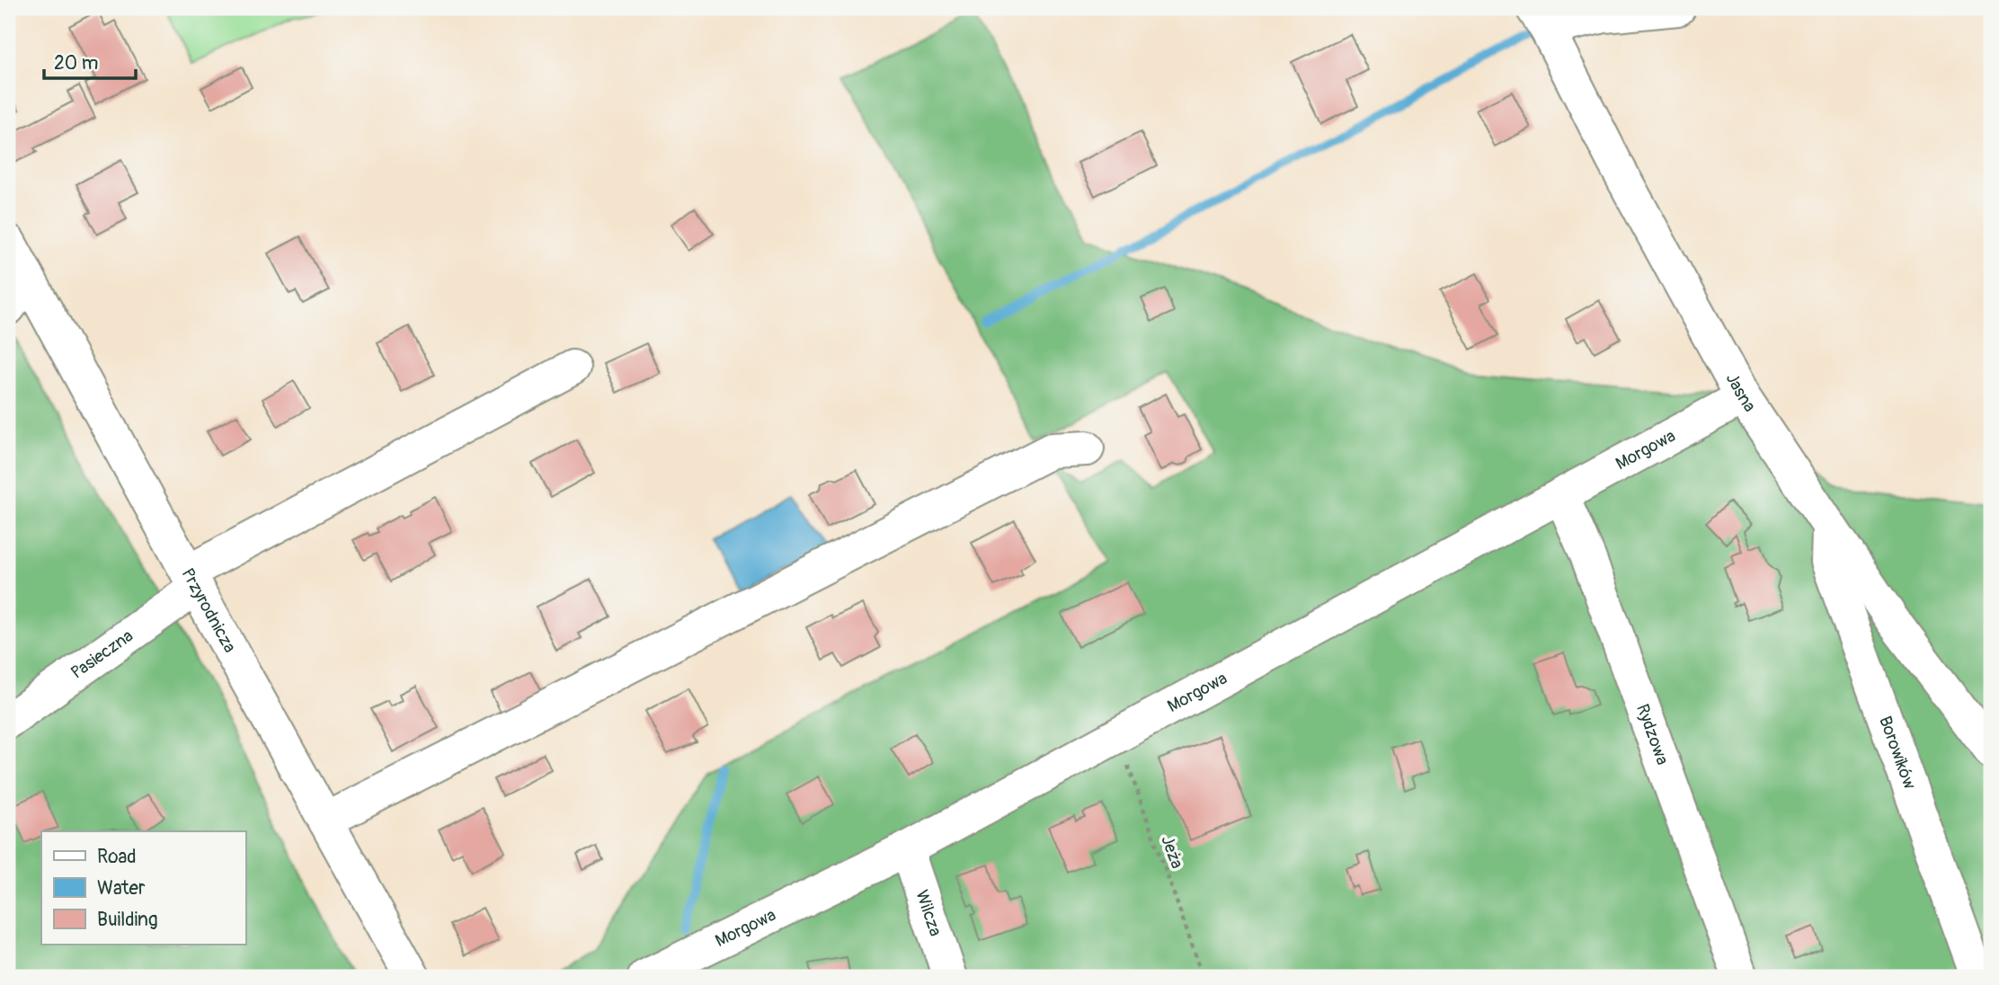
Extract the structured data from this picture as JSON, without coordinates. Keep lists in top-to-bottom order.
{
  "streets": {
    "street": [
      "Jasna",
      "Morgowa",
      "Przyrodnicza",
      "Pasieczna",
      "Rydzowa",
      "Borowików",
      "Wilcza"
    ],
    "path": ["Jeża"]
  },
  "crossings": [
    ["Jasna", "Morgowa"],
    ["Jasna", "Borowików"],
    ["Morgowa", "Rydzowa"],
    ["Morgowa", "Jeża"],
    ["Morgowa", "Wilcza"],
    ["Przyrodnicza", "Pasieczna"]
  ],
  "legend": ["Road", "Water", "Building"],
  "scale_bar": "20 m"
}
